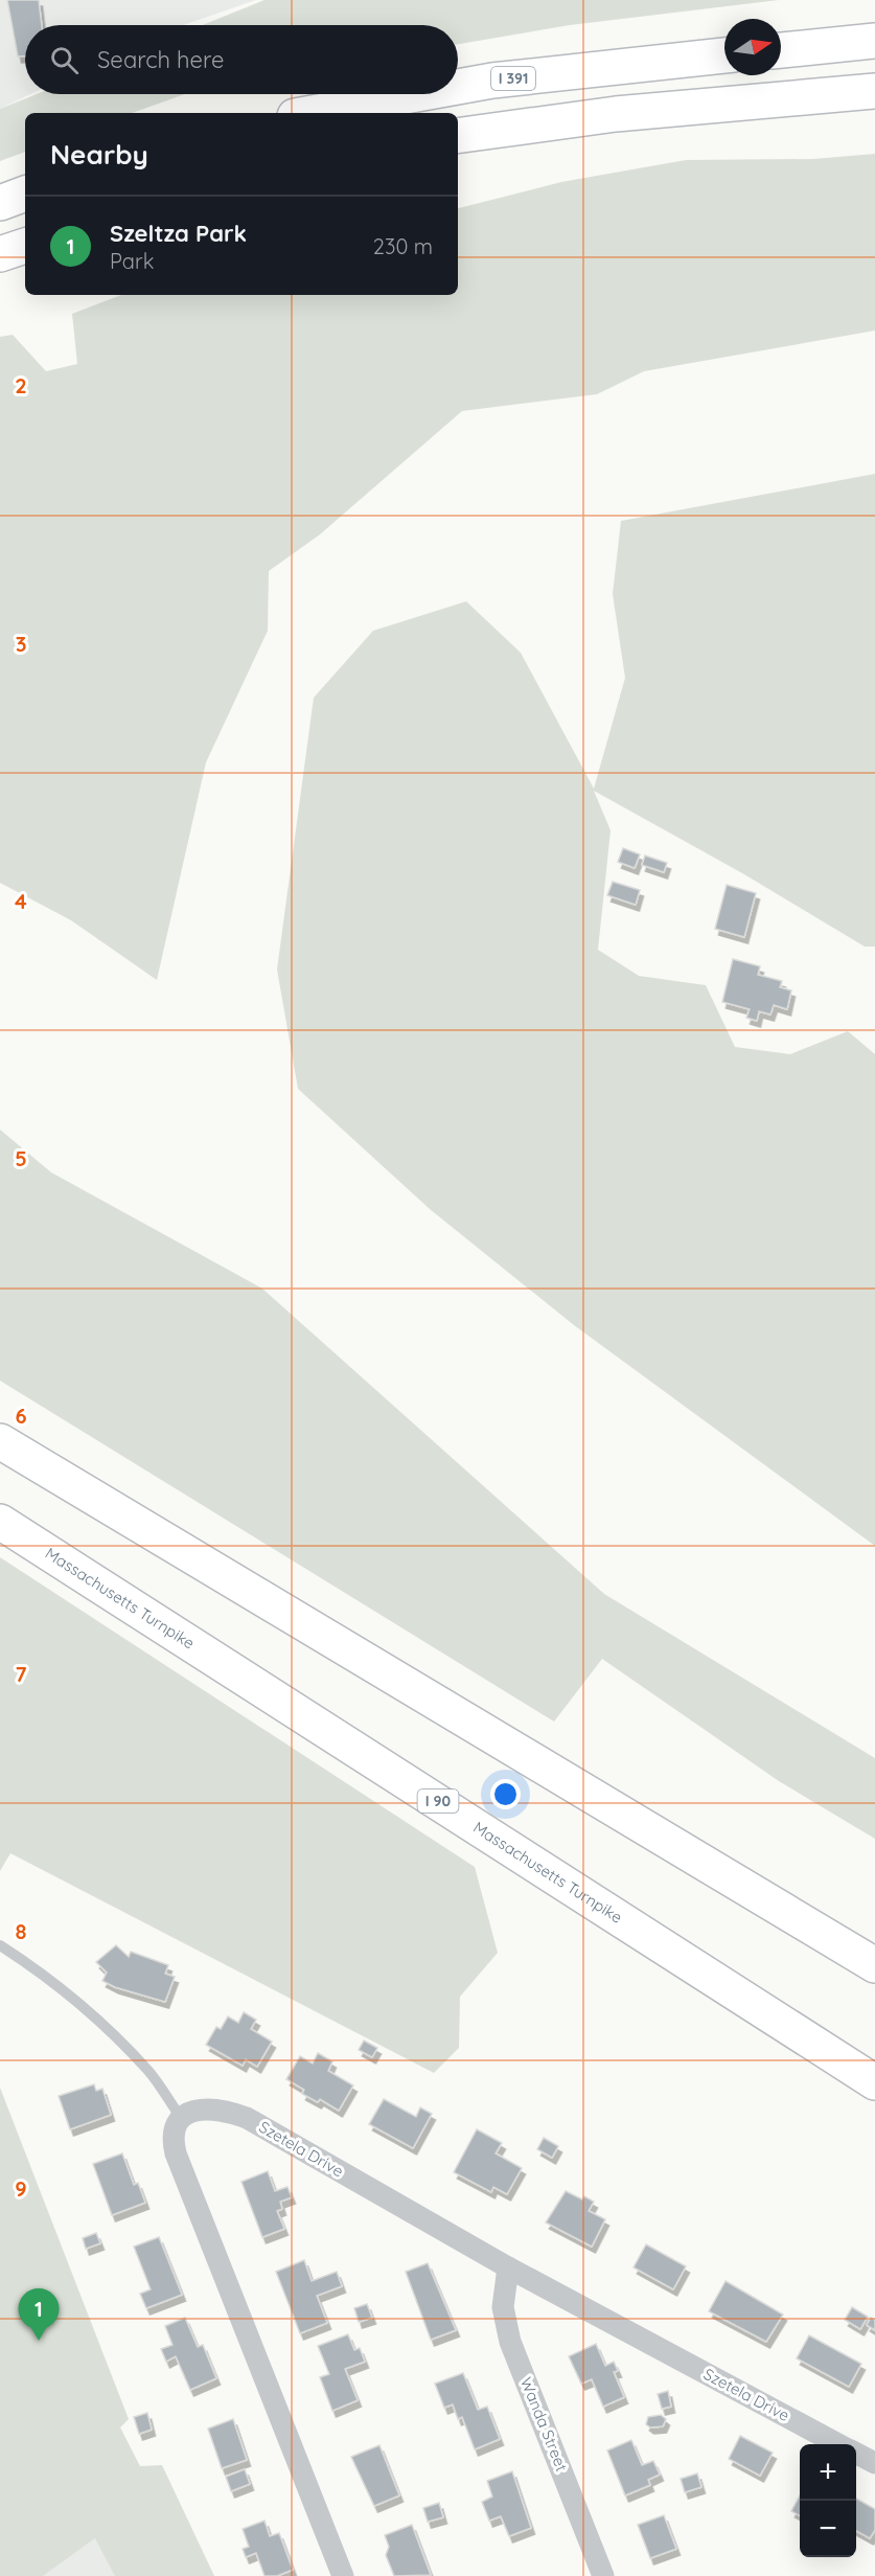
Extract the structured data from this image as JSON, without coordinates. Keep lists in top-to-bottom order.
{
  "streets": {
    "highway": ["I 391", "Massachusetts Turnpike", "I 90"],
    "street": ["Szetela Drive", "Wanda Street"]
  },
  "crossings": [
    ["Szetela Drive", "Wanda Street"]
  ],
  "north": "right",
  "page": {
    "search": "Search here",
    "heading": "Nearby",
    "list": [
      {
        "mark": "1",
        "name": "Szeltza Park",
        "note": "Park",
        "value": "230 m"
      }
    ],
    "pins": "1",
    "map_buttons": ["+", "−"]
  },
  "grid": {
    "rows": [
      "2",
      "3",
      "4",
      "5",
      "6",
      "7",
      "8",
      "9"
    ]
  }
}
